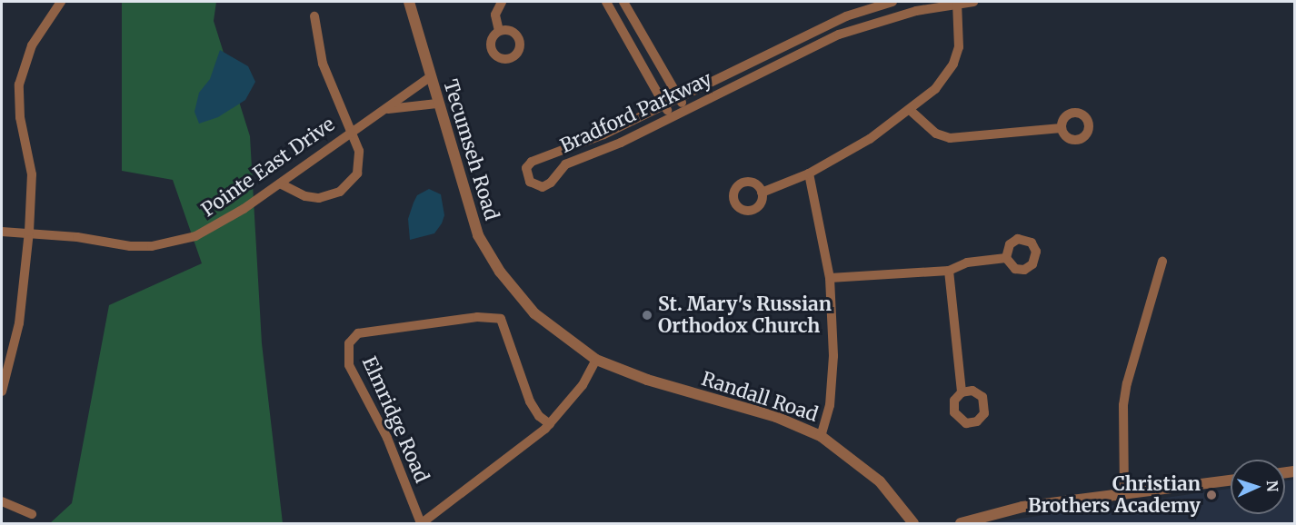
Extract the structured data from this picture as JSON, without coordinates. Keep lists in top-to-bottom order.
{
  "streets": {
    "street": [
      "Bradford Parkway",
      "Tecumseh Road",
      "Pointe East Drive",
      "Randall Road",
      "Elmridge Road"
    ]
  },
  "crossings": [
    ["Tecumseh Road", "Pointe East Drive"],
    ["Tecumseh Road", "Randall Road"]
  ],
  "places": ["St. Mary's Russian Orthodox Church", "Christian Brothers Academy"],
  "north": "right"
}
